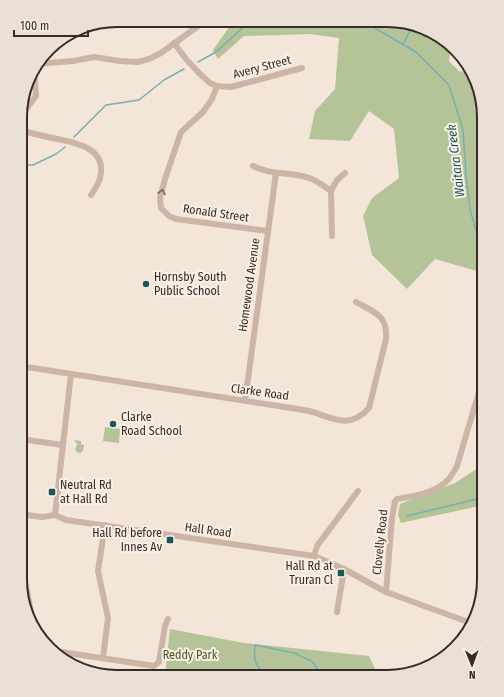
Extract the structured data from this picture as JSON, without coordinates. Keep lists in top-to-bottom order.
{
  "streets": {
    "street": [
      "Avery Street",
      "Ronald Street",
      "Homewood Avenue",
      "Clarke Road",
      "Hall Road",
      "Clovelly Road"
    ]
  },
  "crossings": [
    ["Avery Street", "Ronald Street"],
    ["Ronald Street", "Homewood Avenue"],
    ["Homewood Avenue", "Clarke Road"],
    ["Hall Road", "Clovelly Road"]
  ],
  "water": ["Waitara Creek"],
  "parks": ["Reddy Park"],
  "places": {
    "other": ["Hornsby South Public School", "Clarke Road School"],
    "transit": ["Neutral Rd at Hall Rd", "Hall Rd before Innes Av", "Hall Rd at Truran Cl"]
  },
  "scale_bar": "100 m",
  "north": "bottom"
}
